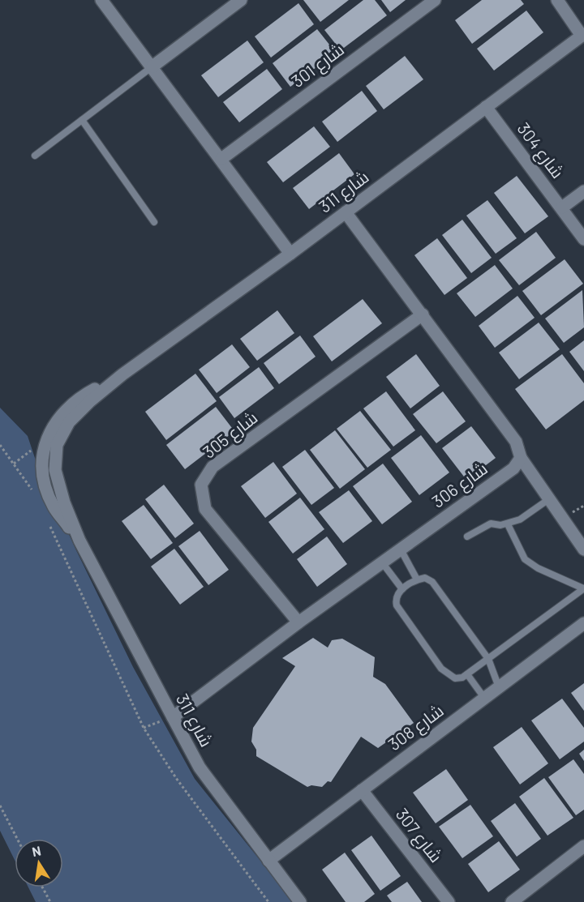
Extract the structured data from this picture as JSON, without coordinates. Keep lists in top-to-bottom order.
{
  "streets": {
    "street": [
      "شارع 301",
      "شارع 304",
      "شارع 311",
      "شارع 305",
      "شارع 306",
      "شارع 308",
      "شارع 307"
    ]
  },
  "crossings": [
    ["شارع 304", "شارع 311"],
    ["شارع 311", "شارع 306"],
    ["شارع 311", "شارع 308"],
    ["شارع 305", "شارع 306"],
    ["شارع 308", "شارع 307"]
  ],
  "north": "top"
}
